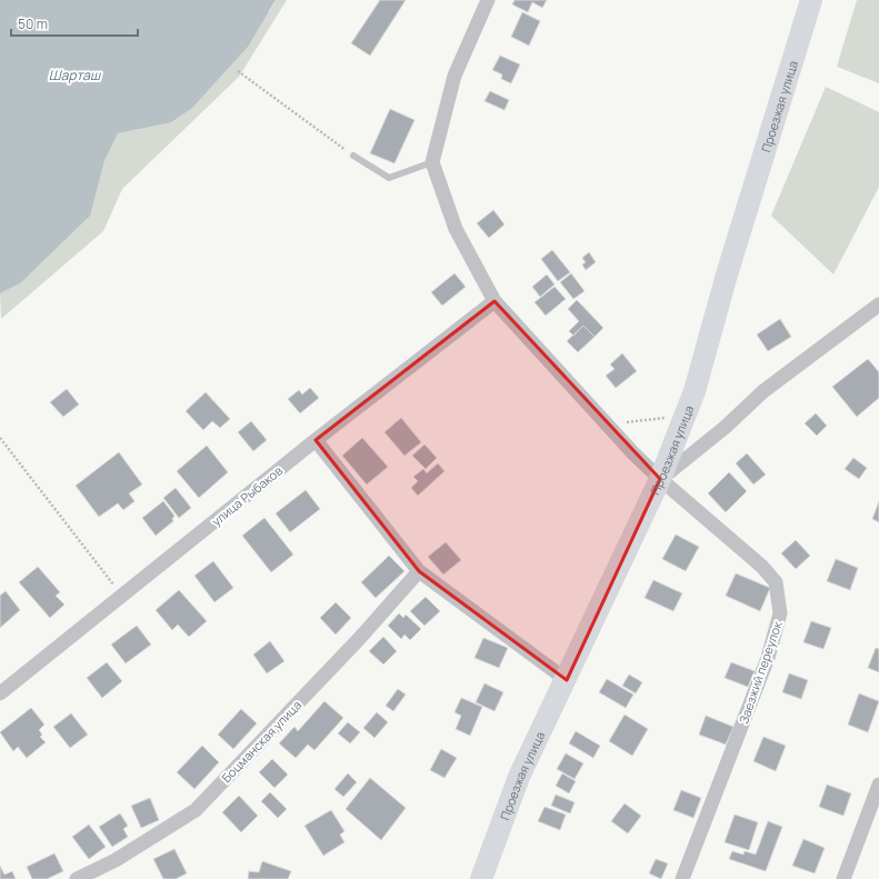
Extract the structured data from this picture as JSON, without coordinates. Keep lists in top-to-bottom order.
{
  "streets": {
    "main road": ["Проезжая улица"],
    "street": ["улица Рыбаков", "Заезжий переулок", "Боцманская улица"]
  },
  "crossings": [
    ["Проезжая улица", "Заезжий переулок"],
    ["улица Рыбаков", "Заезжий переулок"]
  ],
  "water": ["Шарташ"],
  "scale_bar": "50 m"
}
